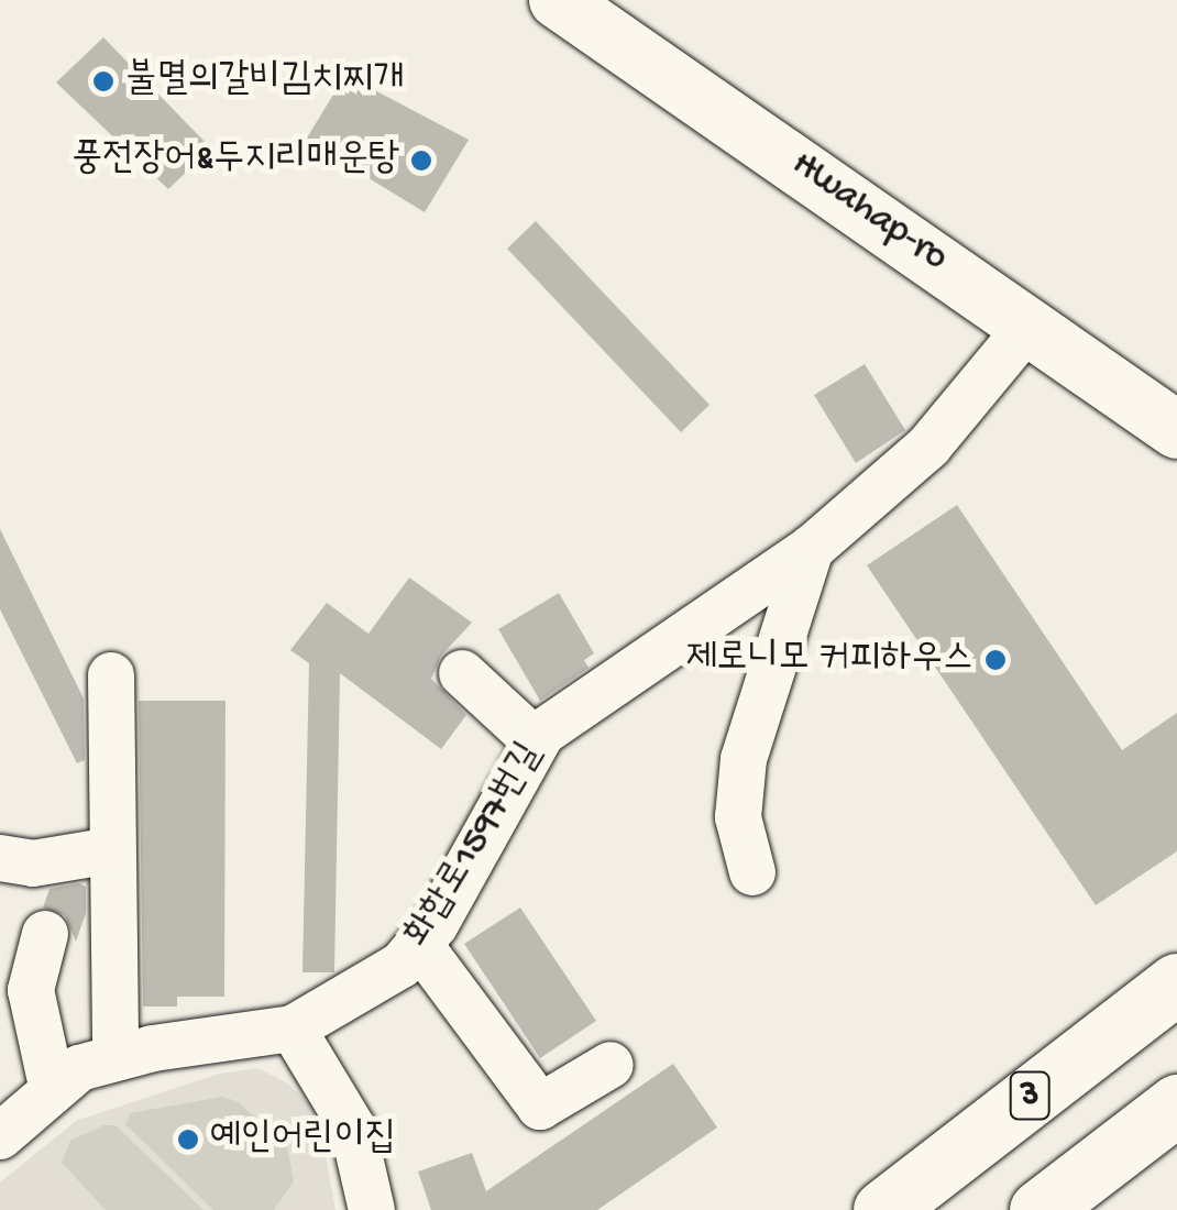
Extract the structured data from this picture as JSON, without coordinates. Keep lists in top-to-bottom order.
{
  "streets": {
    "highway": ["3"],
    "main road": ["Hwahap-ro"],
    "street": ["화합로1597번길"]
  },
  "crossings": [
    ["Hwahap-ro", "화합로1597번길"]
  ],
  "places": [
    "불멸의갈비김치찌개",
    "풍전장어&두지리매운탕",
    "제로니모 커피하우스",
    "예인어린이집"
  ]
}
